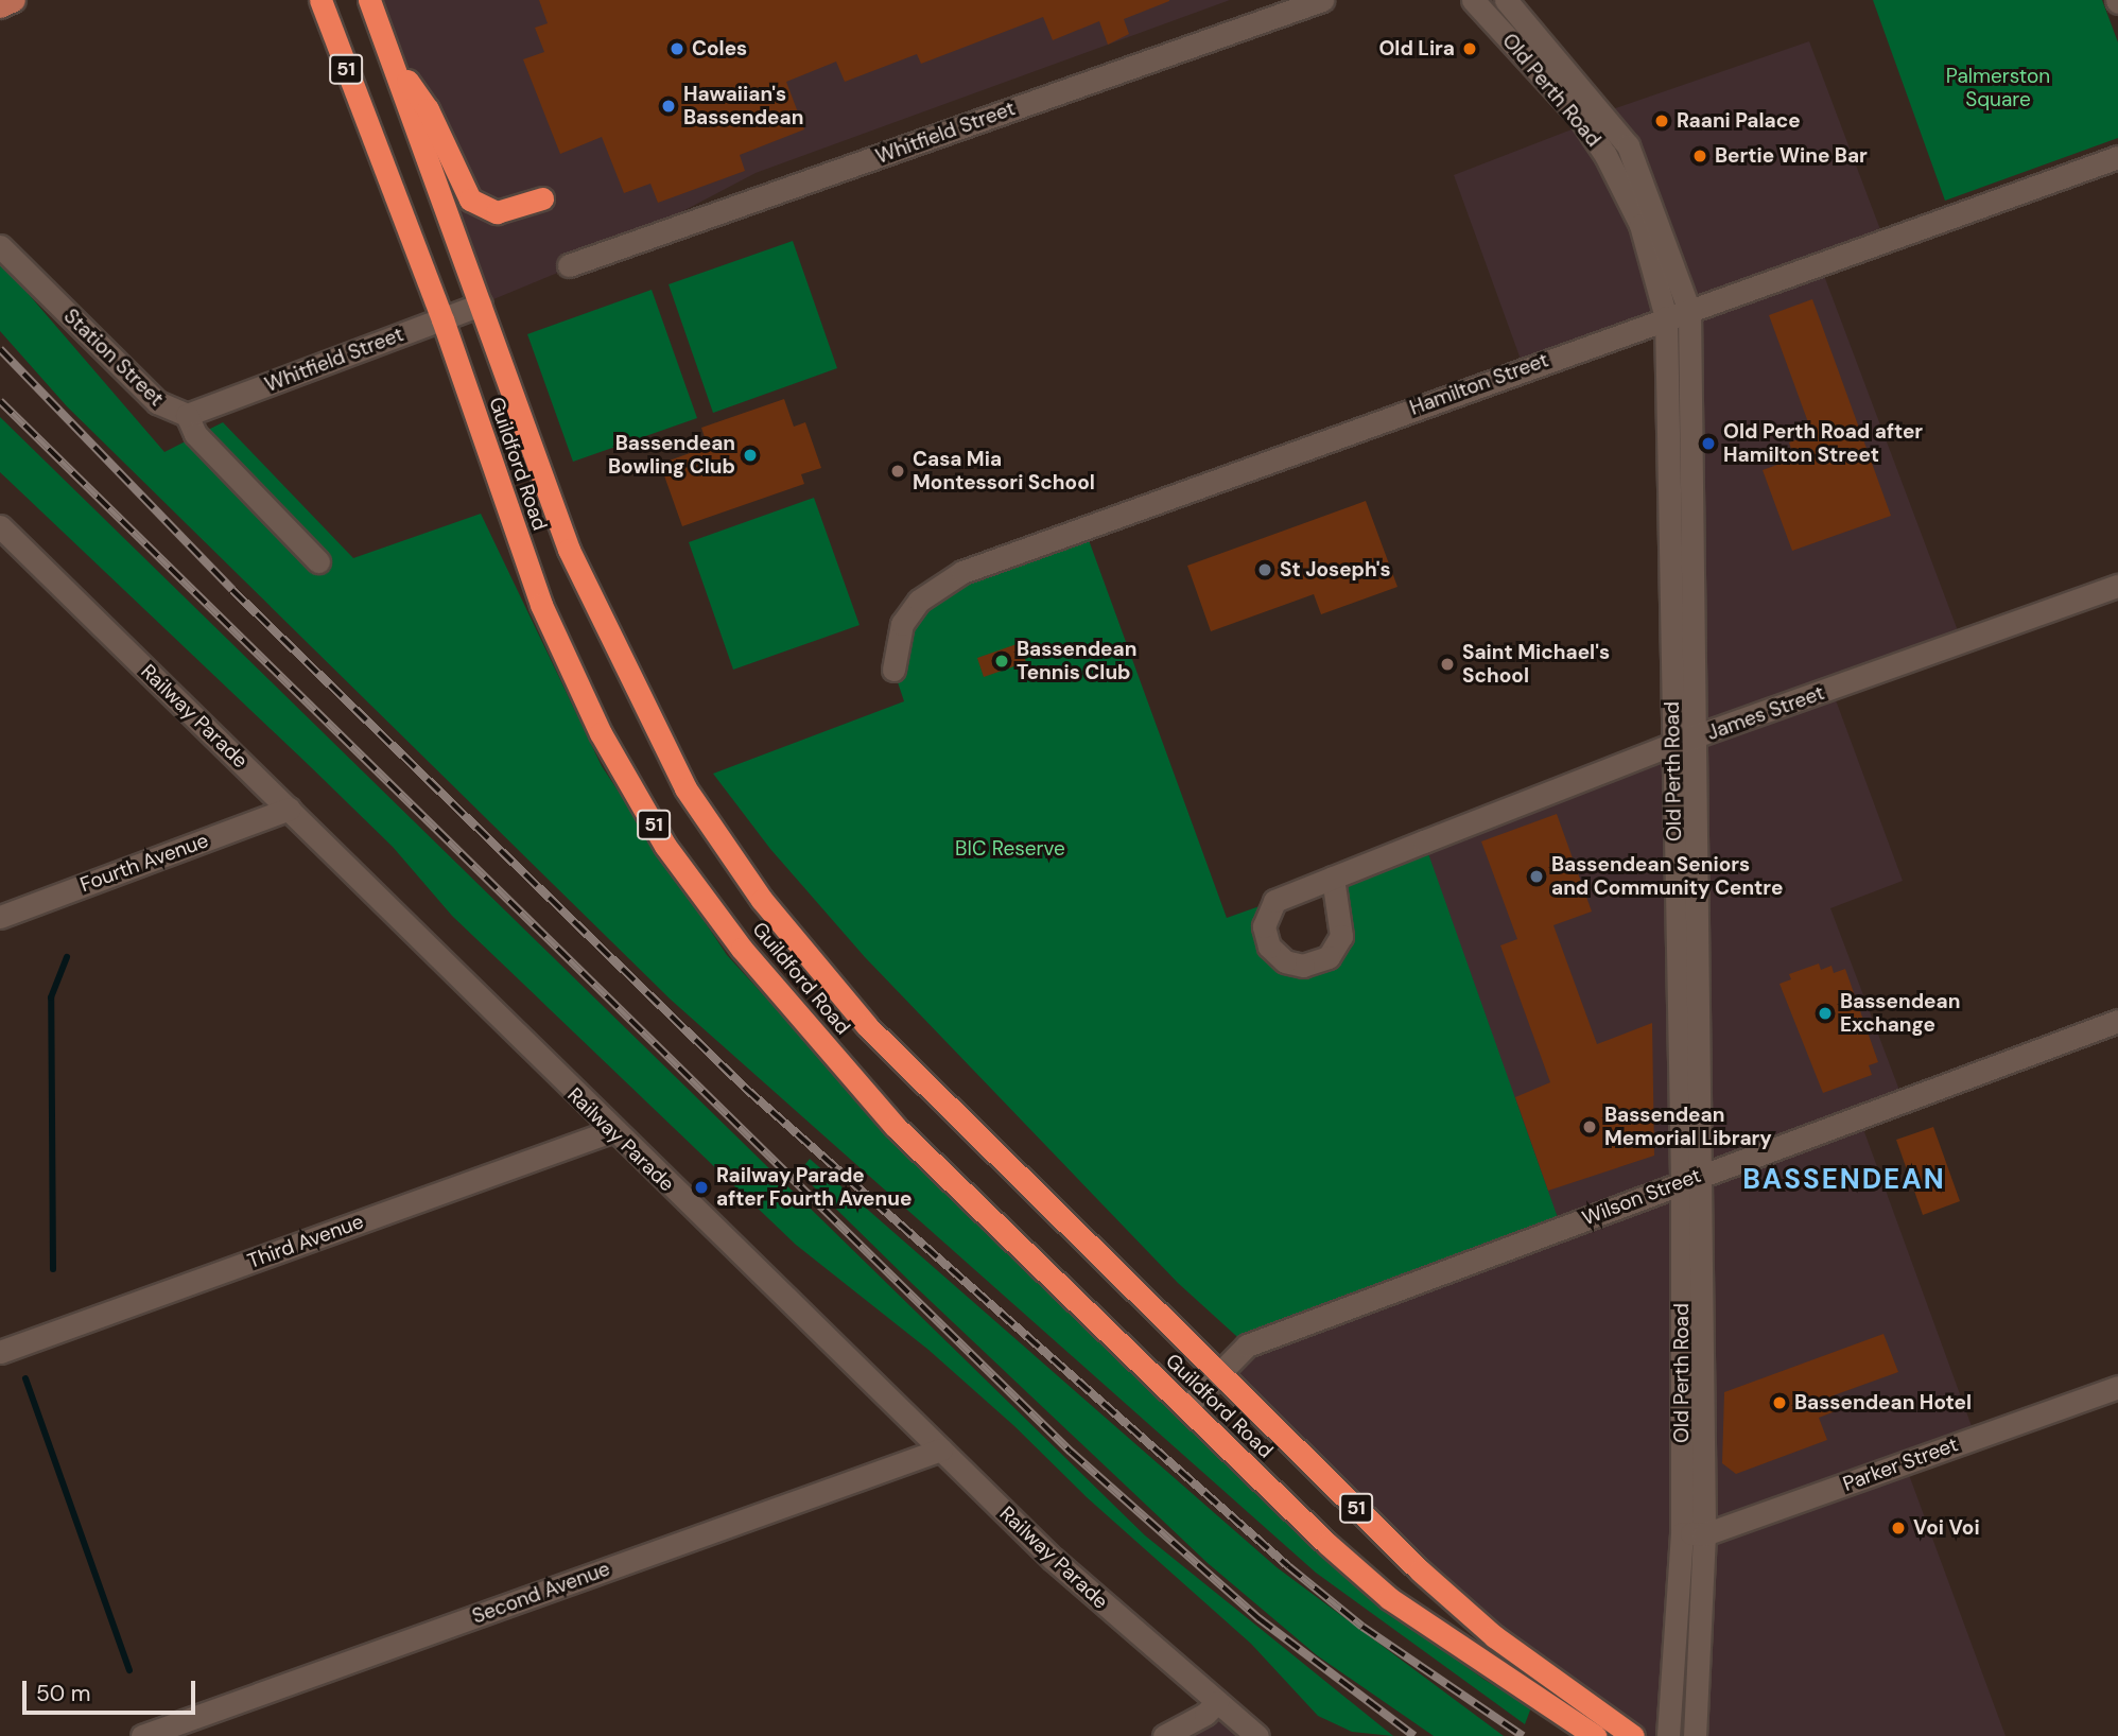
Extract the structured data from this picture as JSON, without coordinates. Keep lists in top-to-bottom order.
{
  "streets": {
    "highway": ["51", "Guildford Road"],
    "street": [
      "Old Perth Road",
      "Whitfield Street",
      "Station Street",
      "Hamilton Street",
      "James Street",
      "Railway Parade",
      "Fourth Avenue",
      "Wilson Street",
      "Third Avenue",
      "Parker Street",
      "Second Avenue"
    ]
  },
  "crossings": [
    ["Old Perth Road", "Hamilton Street"],
    ["Old Perth Road", "James Street"],
    ["Old Perth Road", "Wilson Street"],
    ["Old Perth Road", "Parker Street"],
    ["Whitfield Street", "Station Street"],
    ["Whitfield Street", "Guildford Road"],
    ["Guildford Road", "Wilson Street"],
    ["Railway Parade", "Fourth Avenue"],
    ["Railway Parade", "Third Avenue"],
    ["Railway Parade", "Second Avenue"]
  ],
  "districts": ["BASSENDEAN"],
  "parks": ["Palmerston Square", "BIC Reserve"],
  "places": [
    "Coles",
    "Old Lira",
    "Hawaiian's Bassendean",
    "Raani Palace",
    "Bertie Wine Bar",
    "Old Perth Road after Hamilton Street",
    "Bassendean Bowling Club",
    "Casa Mia Montessori School",
    "St Joseph's",
    "Bassendean Tennis Club",
    "Saint Michael's School",
    "Bassendean Seniors and Community Centre",
    "Bassendean Exchange",
    "Bassendean Memorial Library",
    "Railway Parade after Fourth Avenue",
    "Bassendean Hotel",
    "Voi Voi"
  ],
  "scale_bar": "50 m"
}
